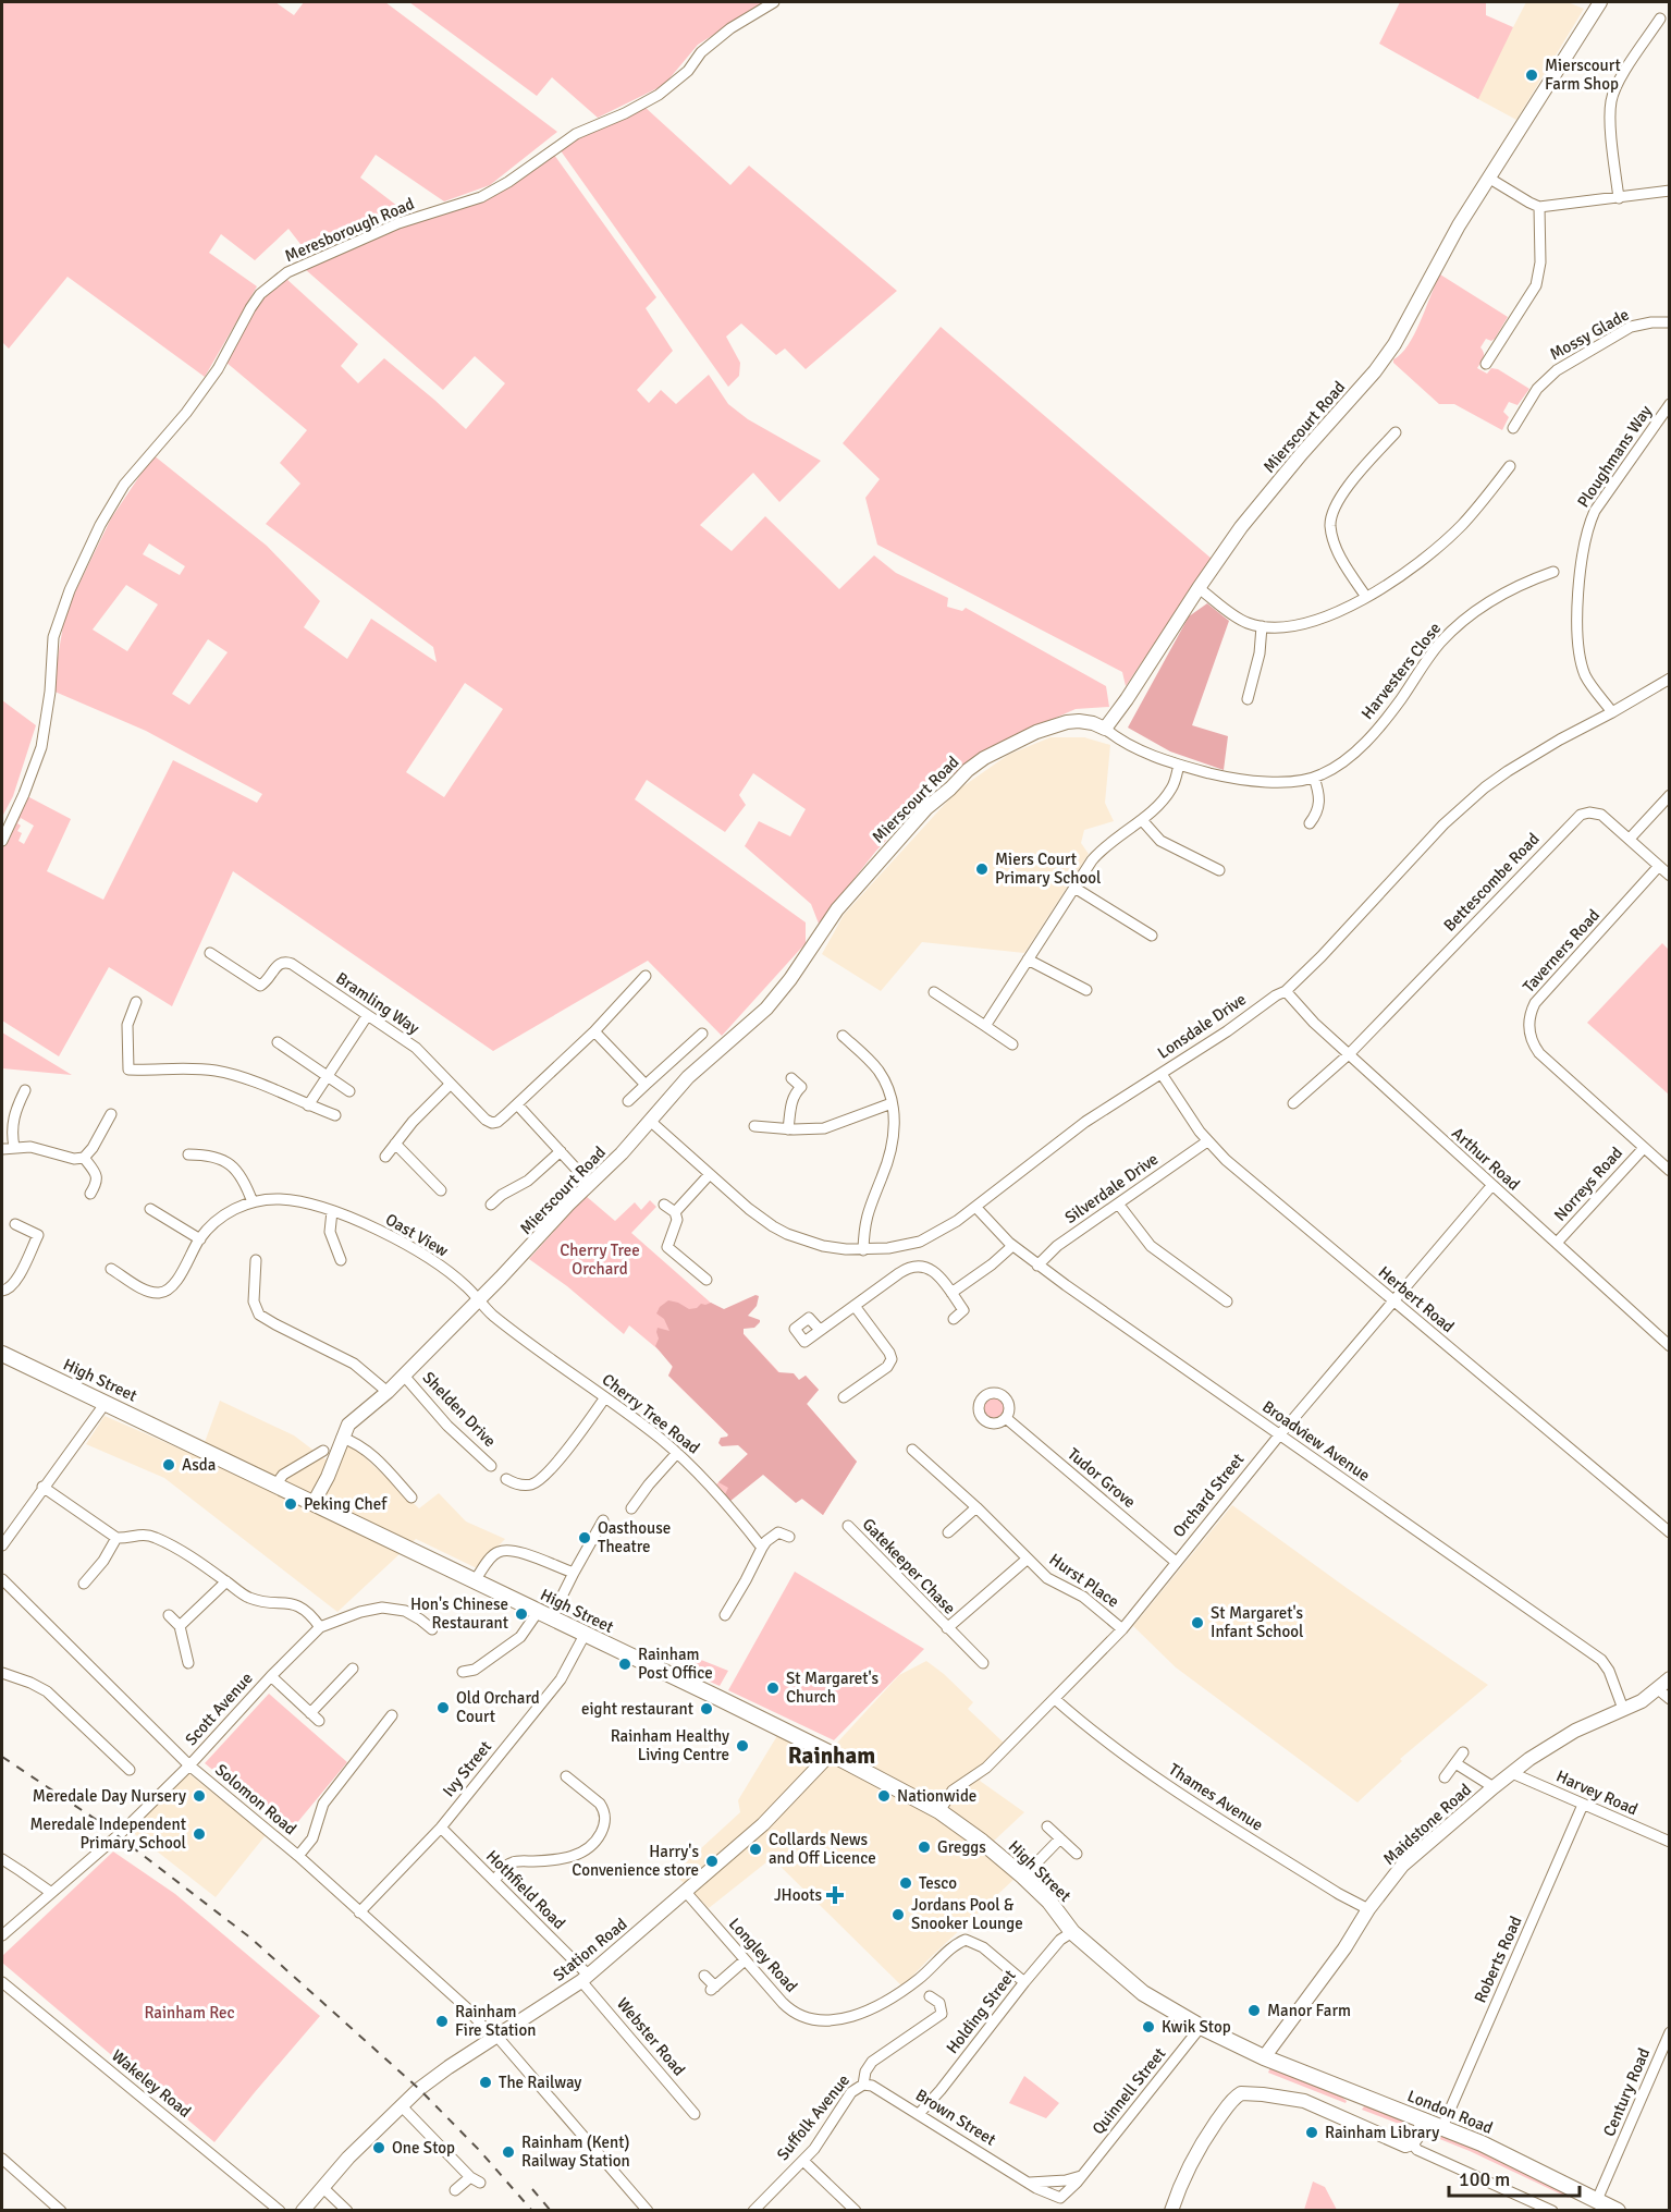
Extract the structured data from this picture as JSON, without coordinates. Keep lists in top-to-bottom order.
{
  "streets": {
    "main road": ["High Street", "London Road"],
    "street": [
      "Meresborough Road",
      "Mossy Glade",
      "Mierscourt Road",
      "Ploughmans Way",
      "Harvesters Close",
      "Bettescombe Road",
      "Taverners Road",
      "Bramling Way",
      "Lonsdale Drive",
      "Arthur Road",
      "Norreys Road",
      "Silverdale Drive",
      "Oast View",
      "Herbert Road",
      "Shelden Drive",
      "Cherry Tree Road",
      "Broadview Avenue",
      "Tudor Grove",
      "Orchard Street",
      "Gatekeeper Chase",
      "Hurst Place",
      "Scott Avenue",
      "Ivy Street",
      "Harvey Road",
      "Thames Avenue",
      "Solomon Road",
      "Maidstone Road",
      "Hothfield Road",
      "Station Road",
      "Longley Road",
      "Roberts Road",
      "Holding Street",
      "Webster Road",
      "Wakeley Road",
      "Quinnell Street",
      "Century Road",
      "Suffolk Avenue",
      "Brown Street"
    ]
  },
  "crossings": [
    ["Mierscourt Road", "Harvesters Close"],
    ["Mierscourt Road", "Lonsdale Drive"],
    ["Mierscourt Road", "Oast View"],
    ["Mierscourt Road", "High Street"],
    ["Mierscourt Road", "Shelden Drive"],
    ["Mierscourt Road", "Cherry Tree Road"],
    ["Ploughmans Way", "Lonsdale Drive"],
    ["Bettescombe Road", "Taverners Road"],
    ["Bettescombe Road", "Arthur Road"],
    ["Taverners Road", "Norreys Road"],
    ["Lonsdale Drive", "Arthur Road"],
    ["Lonsdale Drive", "Herbert Road"],
    ["Lonsdale Drive", "Broadview Avenue"],
    ["Arthur Road", "Norreys Road"],
    ["Arthur Road", "Orchard Street"],
    ["Silverdale Drive", "Herbert Road"],
    ["Silverdale Drive", "Broadview Avenue"],
    ["Oast View", "Cherry Tree Road"],
    ["Herbert Road", "Orchard Street"],
    ["High Street", "Orchard Street"],
    ["High Street", "Ivy Street"],
    ["High Street", "Maidstone Road"],
    ["High Street", "Station Road"],
    ["High Street", "Holding Street"],
    ["High Street", "Quinnell Street"],
    ["High Street", "London Road"],
    ["Broadview Avenue", "Orchard Street"],
    ["Broadview Avenue", "Maidstone Road"],
    ["Tudor Grove", "Orchard Street"],
    ["Orchard Street", "Hurst Place"],
    ["Orchard Street", "Thames Avenue"],
    ["Gatekeeper Chase", "Hurst Place"],
    ["Scott Avenue", "Solomon Road"],
    ["Ivy Street", "Solomon Road"],
    ["Ivy Street", "Hothfield Road"],
    ["Harvey Road", "Maidstone Road"],
    ["Harvey Road", "Roberts Road"],
    ["Thames Avenue", "Maidstone Road"],
    ["Solomon Road", "Station Road"],
    ["Maidstone Road", "London Road"],
    ["Hothfield Road", "Station Road"],
    ["Hothfield Road", "Webster Road"],
    ["Station Road", "Longley Road"],
    ["Station Road", "Webster Road"],
    ["Longley Road", "Holding Street"],
    ["Roberts Road", "London Road"],
    ["Holding Street", "Brown Street"],
    ["Quinnell Street", "Brown Street"],
    ["Century Road", "London Road"],
    ["Suffolk Avenue", "Brown Street"]
  ],
  "districts": ["Rainham"],
  "parks": ["Cherry Tree Orchard", "Rainham Rec"],
  "places": {
    "other": [
      "Mierscourt Farm Shop",
      "Miers Court Primary School",
      "Asda",
      "Peking Chef",
      "Oasthouse Theatre",
      "Hon's Chinese Restaurant",
      "St Margaret's Infant School",
      "Rainham Post Office",
      "St Margaret's Church",
      "Old Orchard Court",
      "eight restaurant",
      "Rainham Healthy Living Centre",
      "Meredale Day Nursery",
      "Nationwide",
      "Meredale Independent Primary School",
      "Greggs",
      "Collards News and Off Licence",
      "Harry's Convenience store",
      "Tesco",
      "Jordans Pool & Snooker Lounge",
      "Manor Farm",
      "Rainham Fire Station",
      "Kwik Stop",
      "The Railway",
      "Rainham Library",
      "One Stop",
      "Rainham (Kent) Railway Station"
    ],
    "health": ["JHoots"]
  },
  "scale_bar": "100 m"
}
